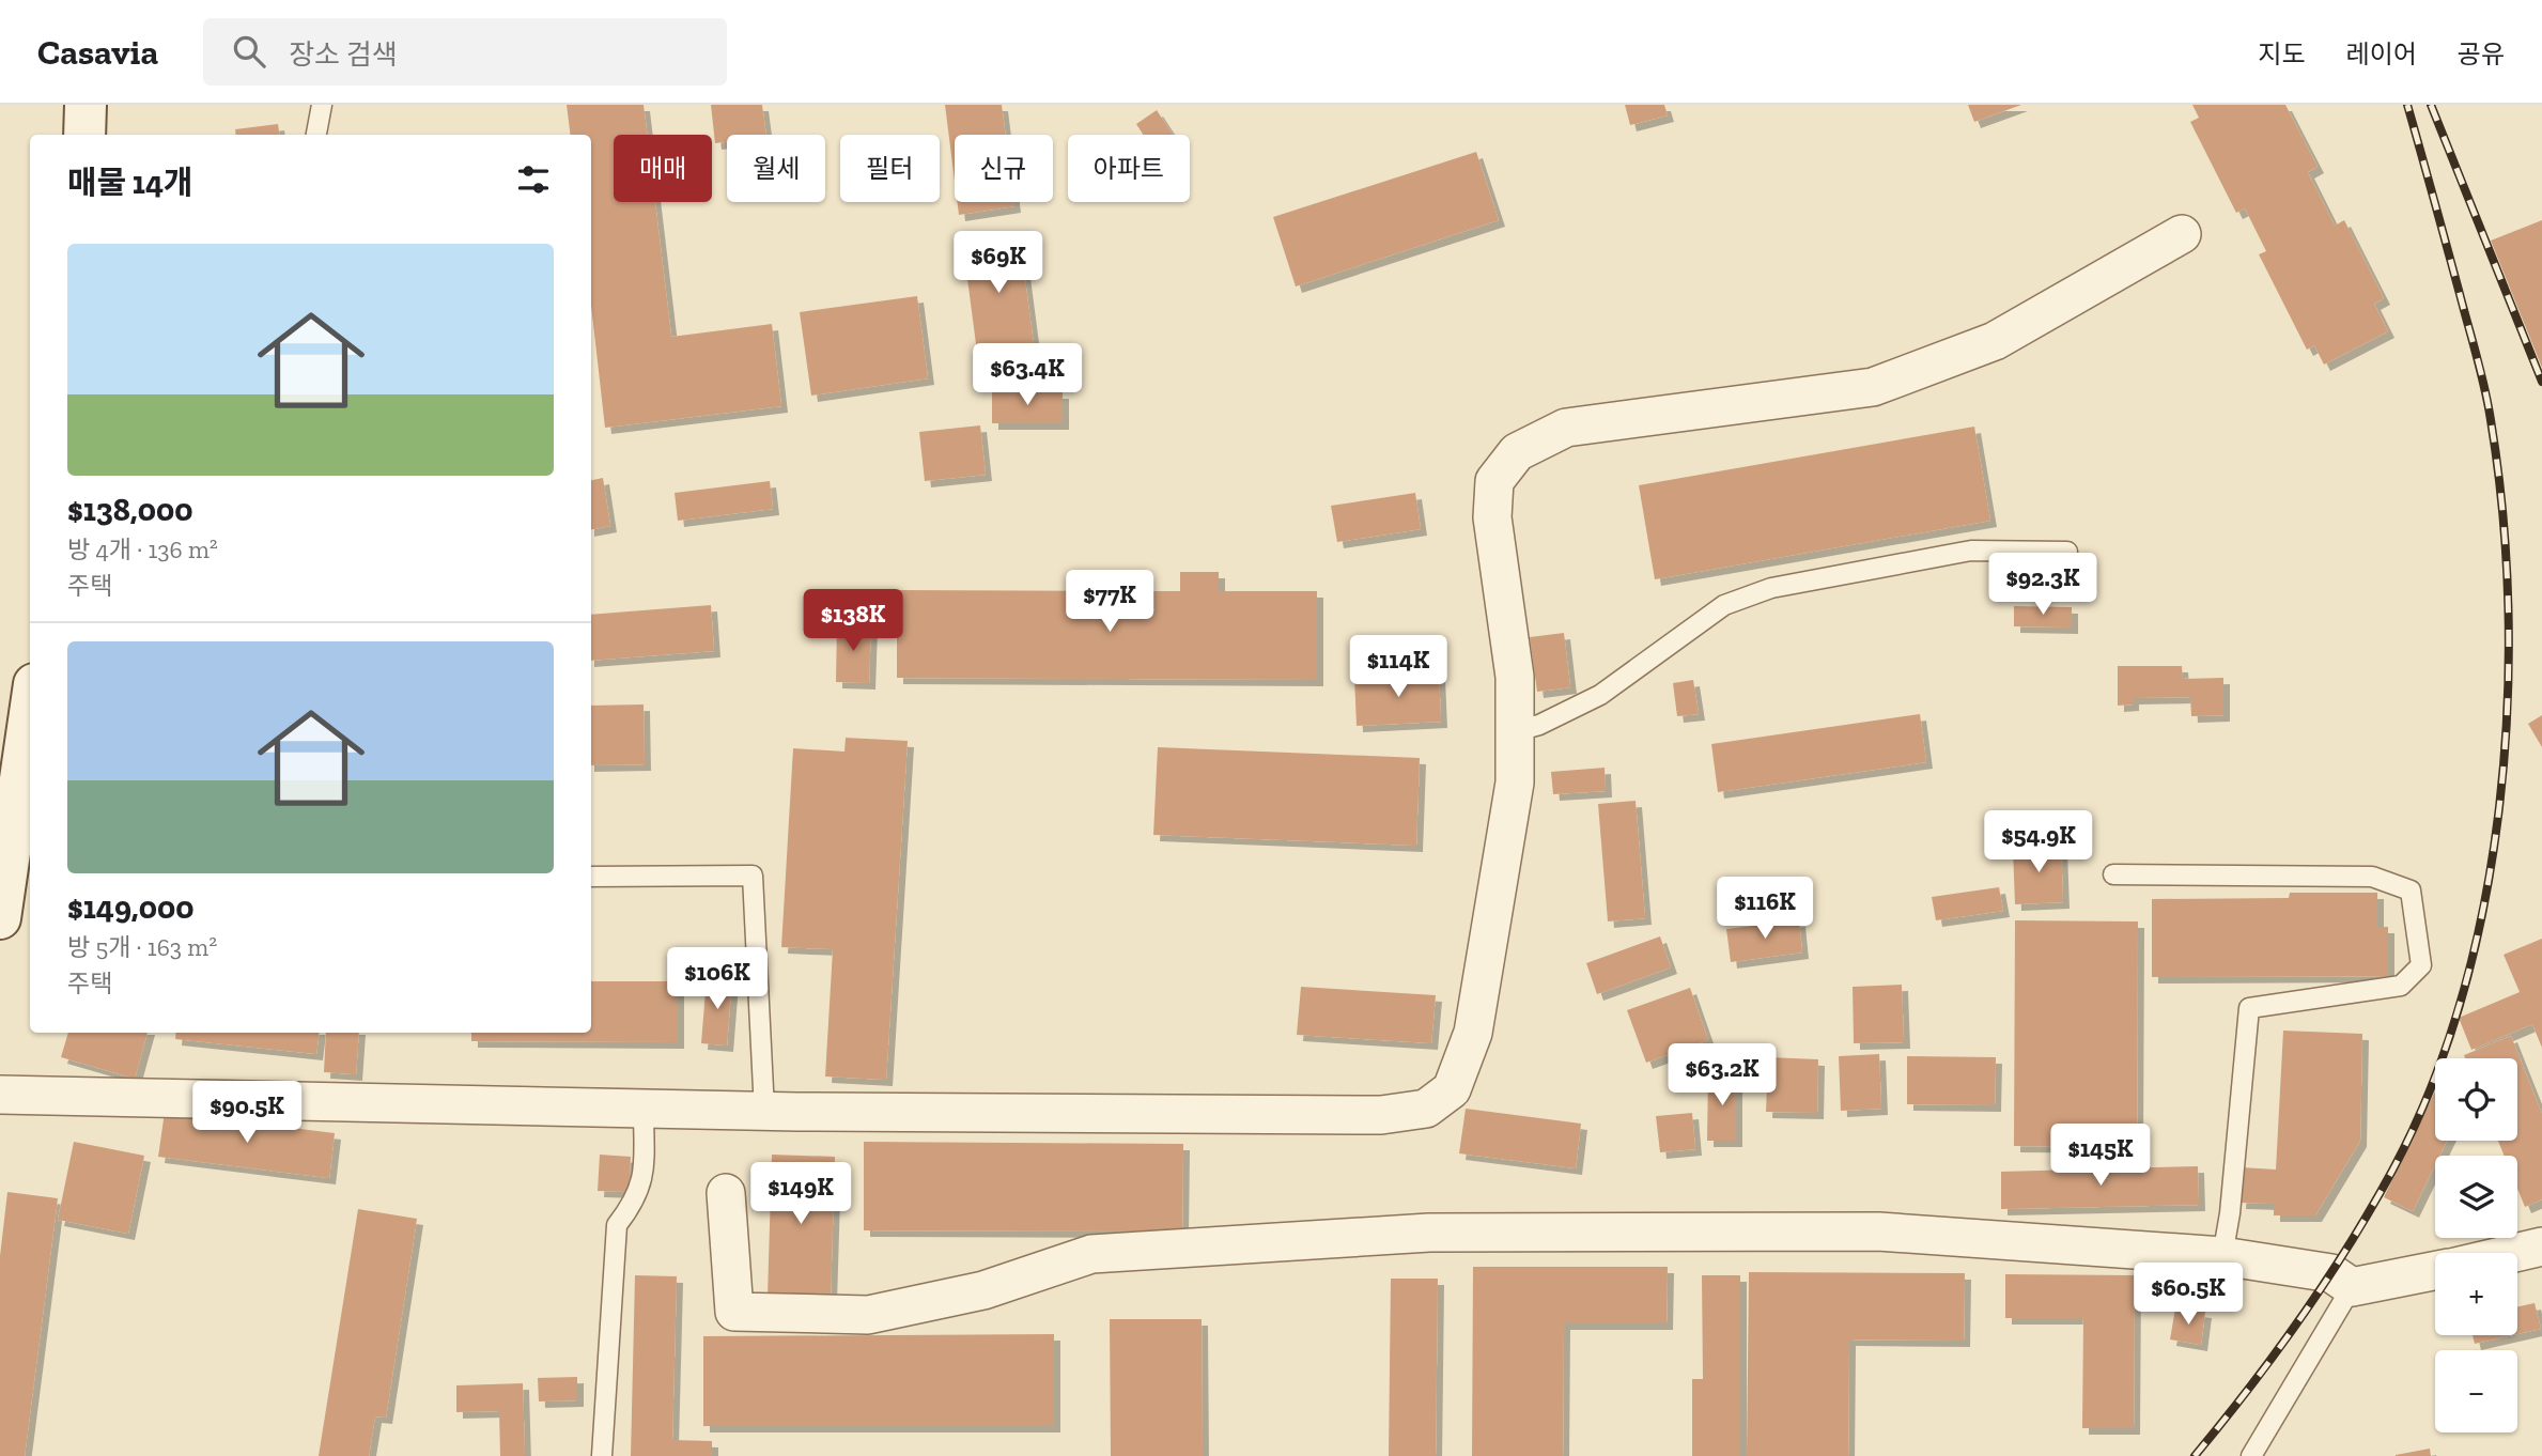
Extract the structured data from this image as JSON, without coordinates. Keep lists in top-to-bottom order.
{
  "page": {
    "header": "Casavia",
    "search": "장소 검색",
    "nav": ["지도", "레이어", "공유"],
    "chip": [
      "매매",
      "월세",
      "필터",
      "신규",
      "아파트"
    ],
    "heading": "매물 14개",
    "list": [
      {
        "name": "$138,000",
        "note": "방 4개 · 136 m² · 주택"
      },
      {
        "name": "$149,000",
        "note": "방 5개 · 163 m² · 주택"
      }
    ],
    "price": [
      "$69K",
      "$63.4K",
      "$92.3K",
      "$77K",
      "$138K",
      "$114K",
      "$54.9K",
      "$116K",
      "$106K",
      "$63.2K",
      "$90.5K",
      "$145K",
      "$149K",
      "$60.5K"
    ],
    "map_buttons": ["+", "−"]
  }
}
